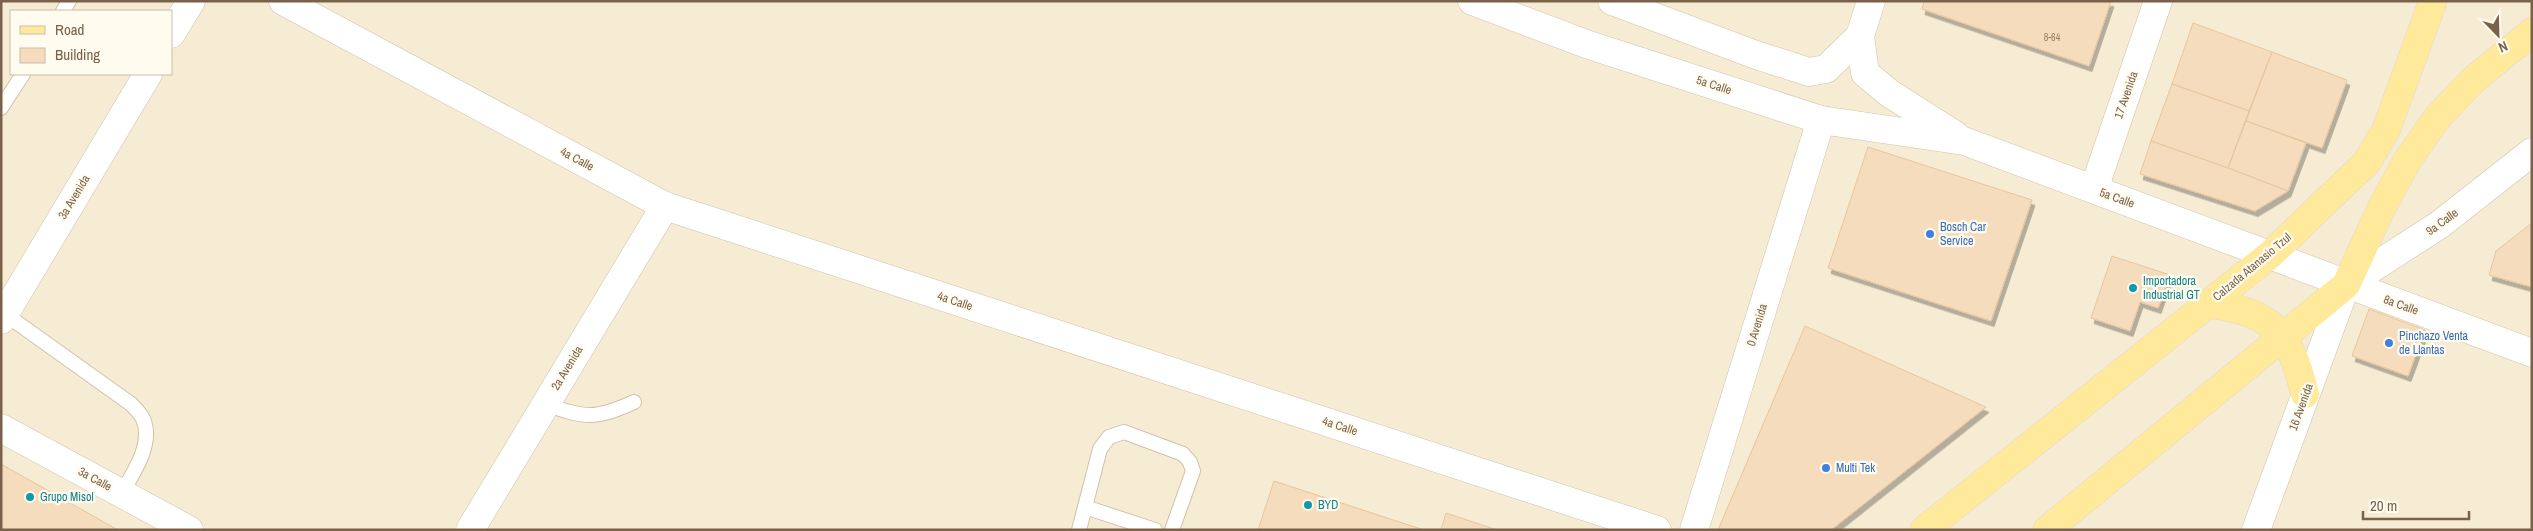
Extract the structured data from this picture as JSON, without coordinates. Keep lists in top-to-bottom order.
{
  "streets": {
    "main road": ["Calzada Atanasio Tzul"],
    "street": [
      "5a Calle",
      "17 Avenida",
      "4a Calle",
      "3a Avenida",
      "9a Calle",
      "8a Calle",
      "0 Avenida",
      "2a Avenida",
      "16 Avenida",
      "3a Calle"
    ]
  },
  "crossings": [
    ["5a Calle", "17 Avenida"],
    ["5a Calle", "Calzada Atanasio Tzul"],
    ["5a Calle", "8a Calle"],
    ["5a Calle", "0 Avenida"],
    ["4a Calle", "2a Avenida"],
    ["9a Calle", "8a Calle"],
    ["9a Calle", "16 Avenida"],
    ["Calzada Atanasio Tzul", "8a Calle"],
    ["8a Calle", "16 Avenida"]
  ],
  "places": [
    "Bosch Car Service",
    "Importadora Industrial GT",
    "Pinchazo Venta de Llantas",
    "Multi Tek",
    "Grupo Misol",
    "BYD"
  ],
  "house_numbers": ["8-64"],
  "legend": ["Road", "Building"],
  "scale_bar": "20 m",
  "north": "bottom right"
}
